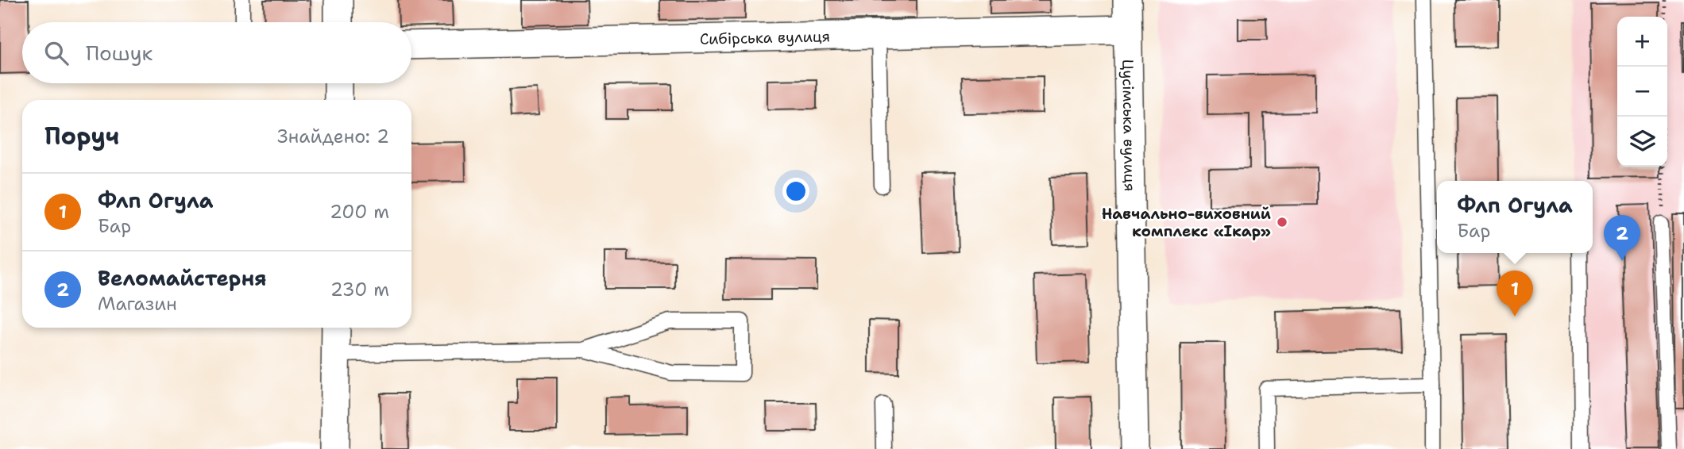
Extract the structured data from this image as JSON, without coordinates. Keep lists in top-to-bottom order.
{
  "streets": {
    "street": ["Сибірська вулиця", "Цусімська вулиця"]
  },
  "crossings": [
    ["Сибірська вулиця", "Цусімська вулиця"]
  ],
  "places": ["Навчально-виховний комплекс «Ікар»"],
  "page": {
    "map_buttons": ["+", "−"],
    "search": "Пошук",
    "heading": ["Поруч", "Знайдено: 2"],
    "list": [
      {
        "mark": "1",
        "name": "Флп Огула",
        "note": "Бар",
        "value": "200 m"
      },
      {
        "mark": "2",
        "name": "Веломайстерня",
        "note": "Магазин",
        "value": "230 m"
      }
    ],
    "popup": ["Флп Огула", "Бар"],
    "pins": ["2", "1"]
  }
}
